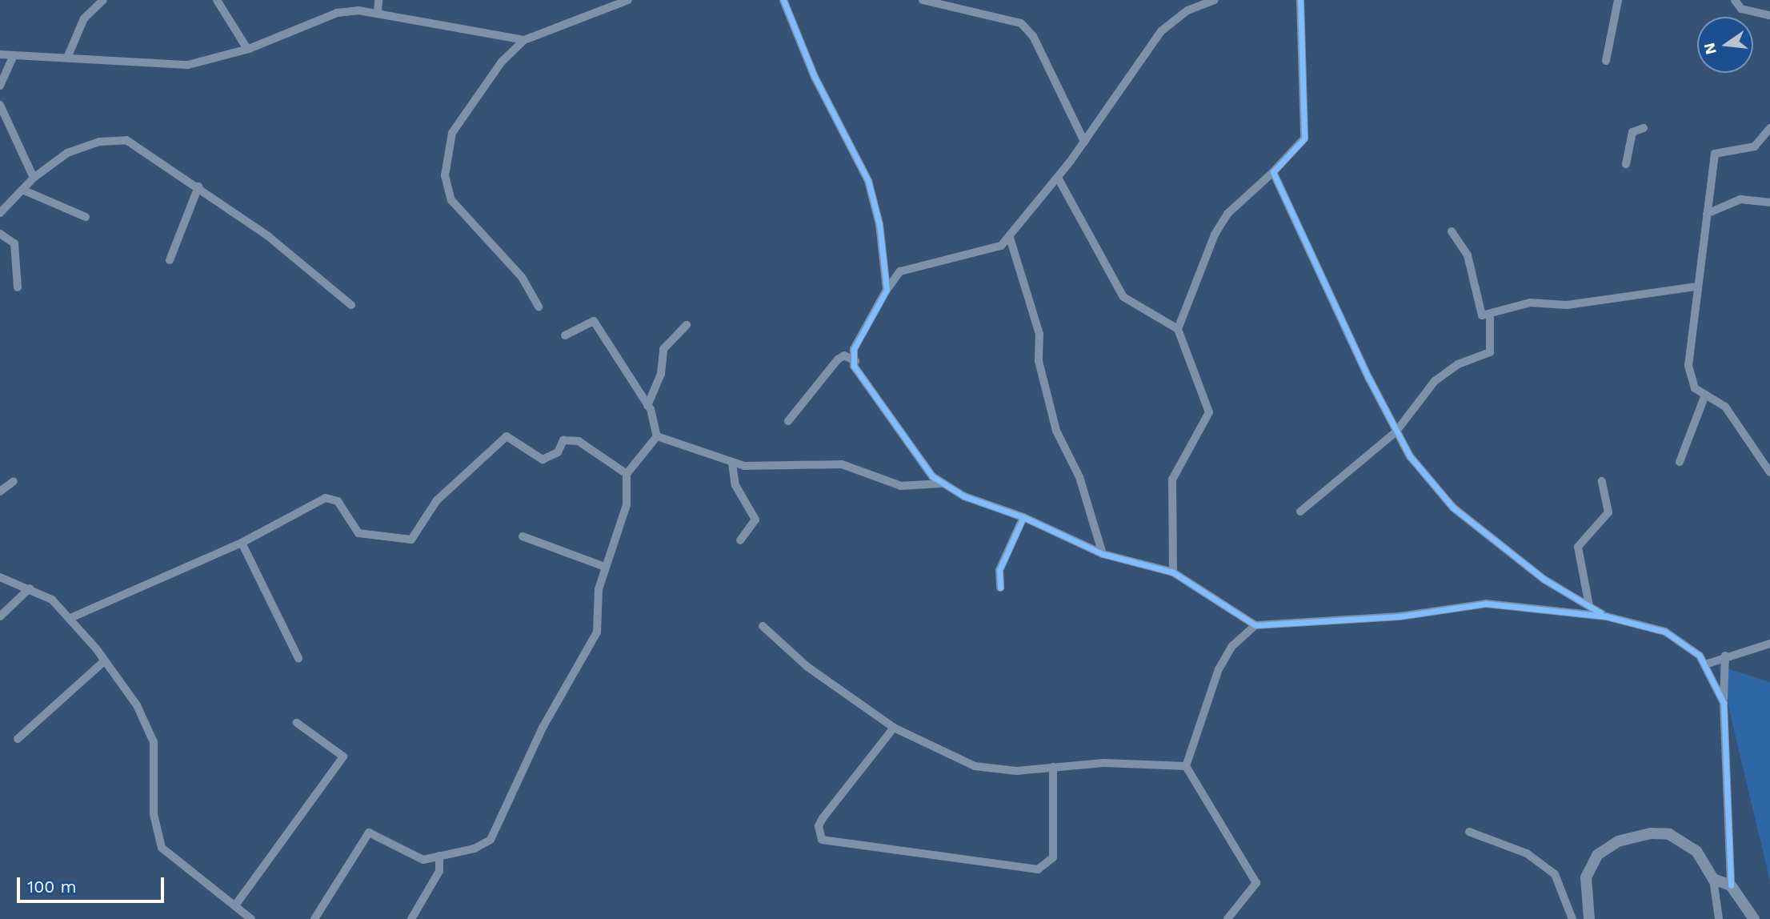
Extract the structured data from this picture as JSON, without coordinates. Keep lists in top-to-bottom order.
{
  "scale_bar": "100 m",
  "north": "left"
}
